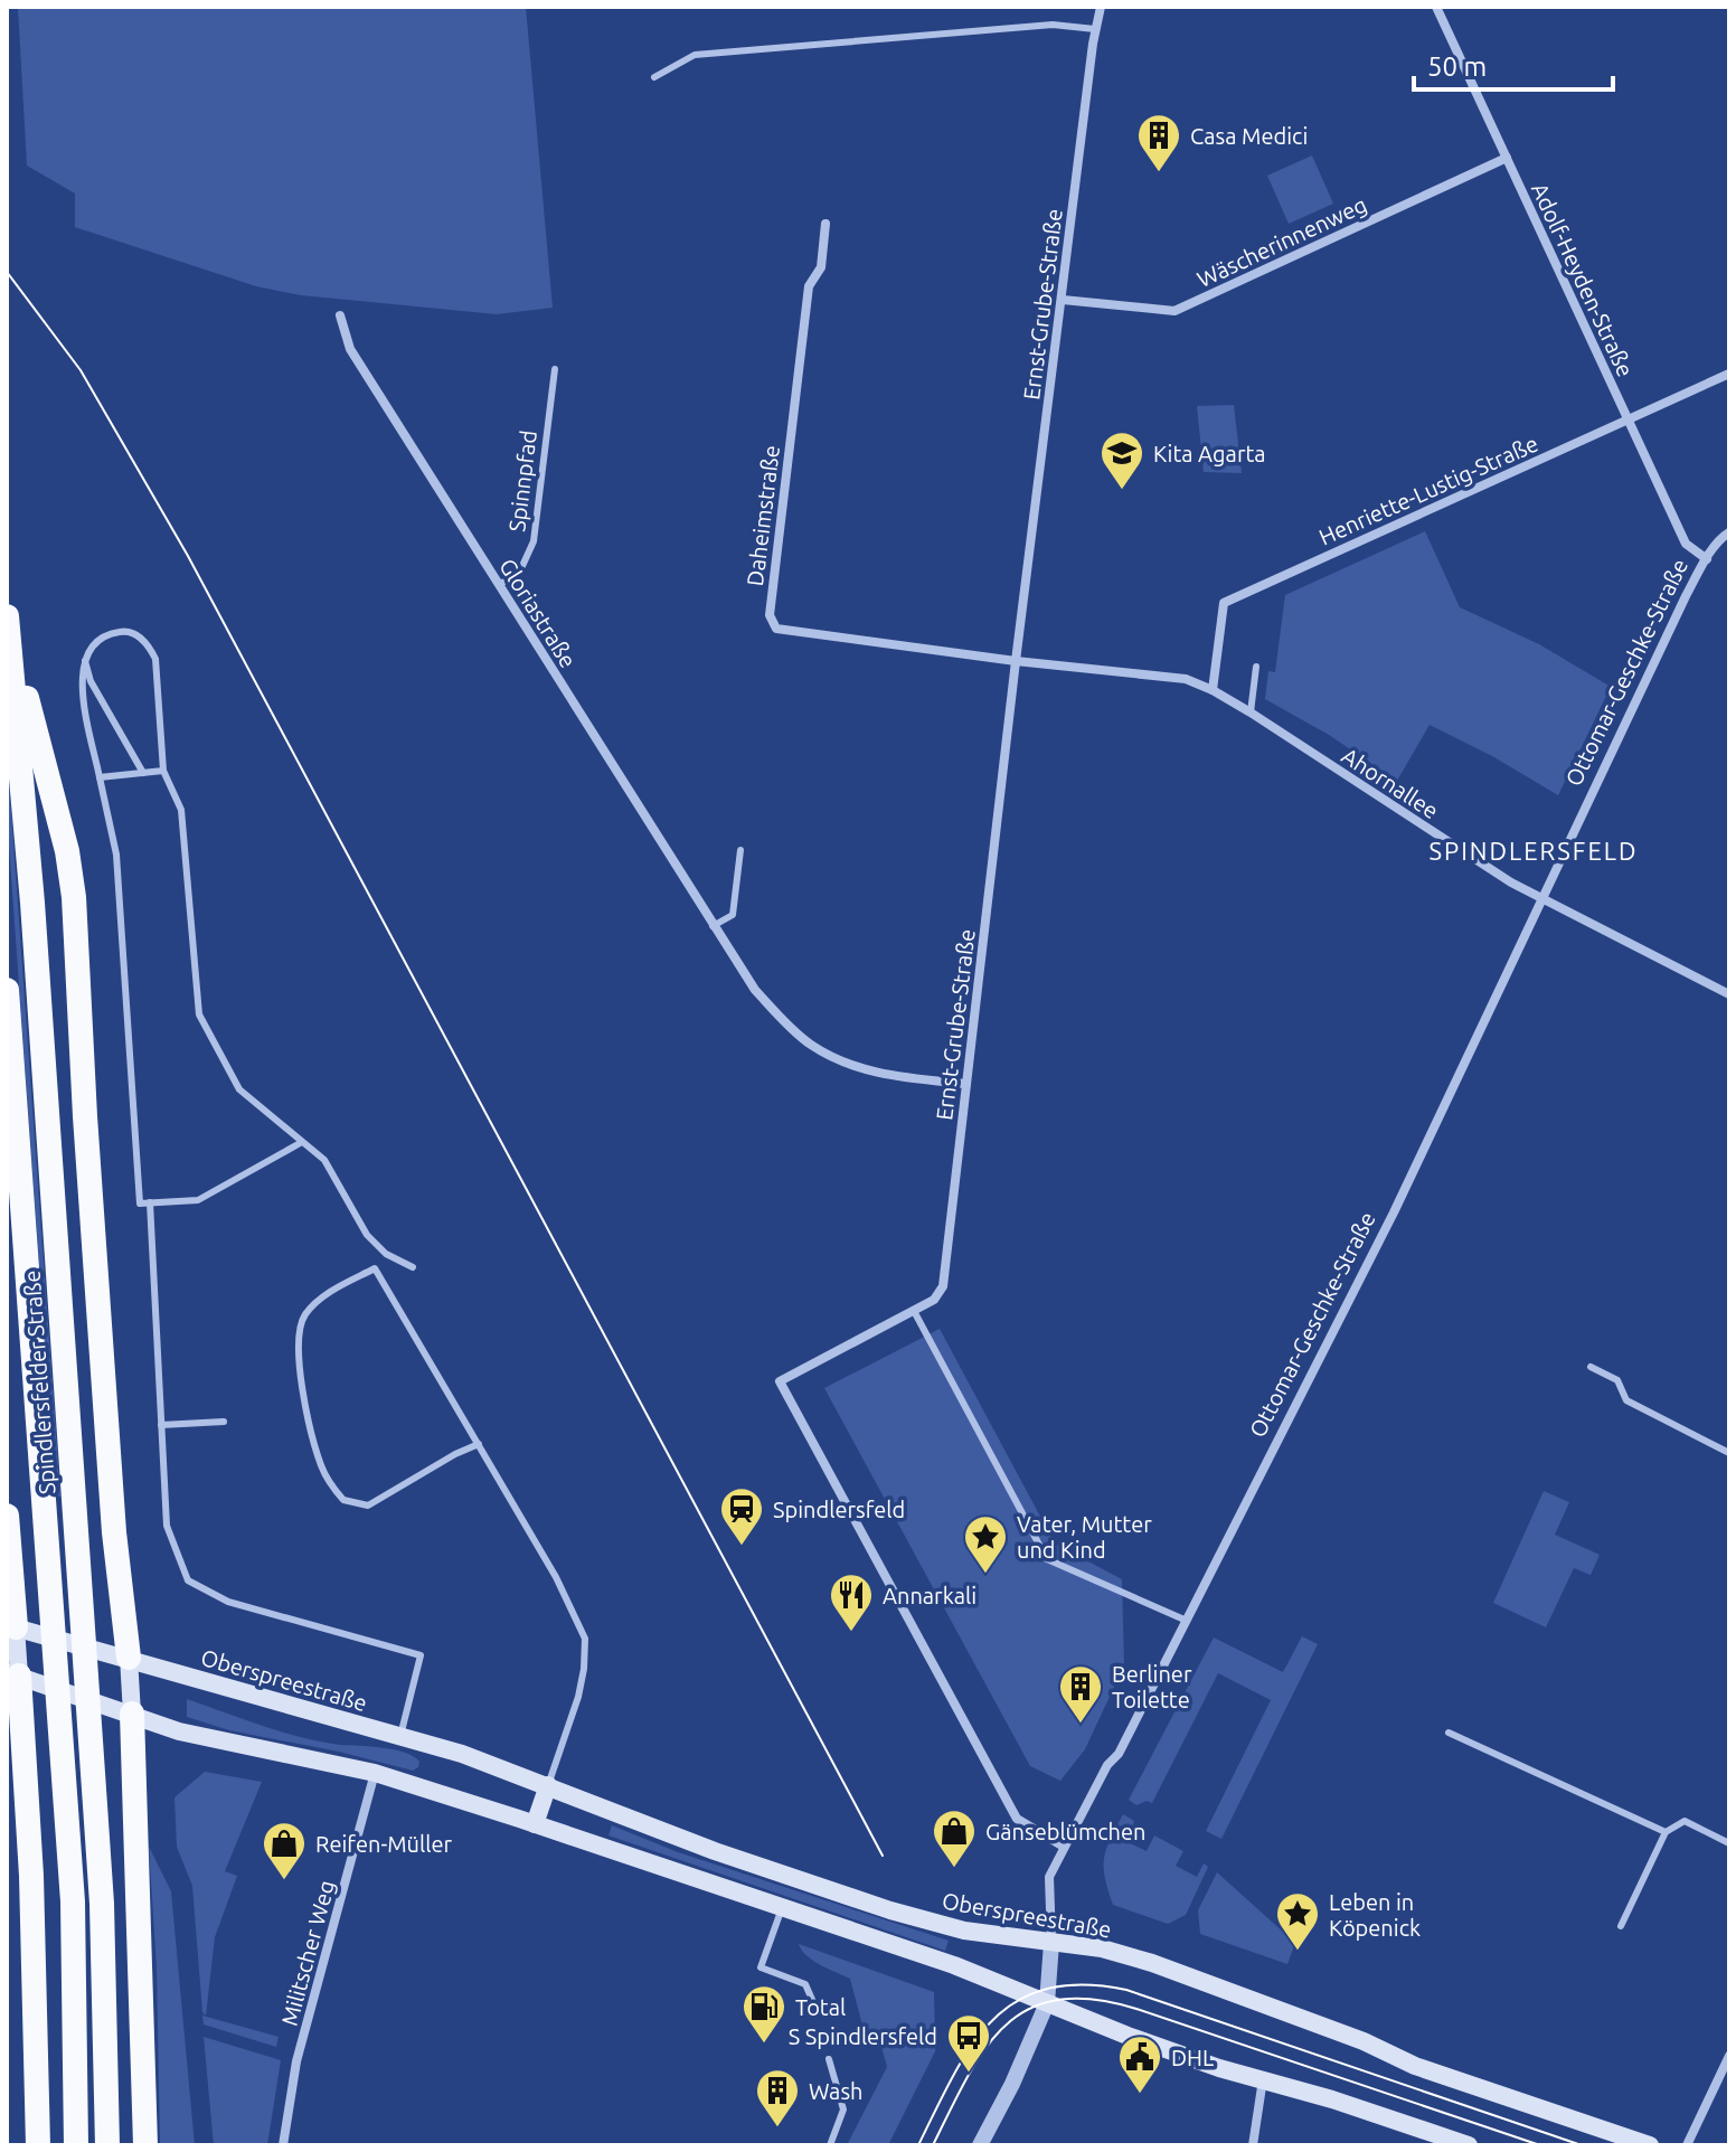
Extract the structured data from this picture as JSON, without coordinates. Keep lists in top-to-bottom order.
{
  "streets": {
    "highway": ["Spindlersfelder Straße"],
    "main road": ["Oberspreestraße"],
    "street": [
      "Wäscherinnenweg",
      "Adolf-Heyden-Straße",
      "Ernst-Grube-Straße",
      "Henriette-Lustig-Straße",
      "Daheimstraße",
      "Gloriastraße",
      "Ottomar-Geschke-Straße",
      "Ahornallee",
      "Militscher Weg"
    ],
    "lane": ["Spinnpfad"]
  },
  "crossings": [
    ["Wäscherinnenweg", "Adolf-Heyden-Straße"],
    ["Wäscherinnenweg", "Ernst-Grube-Straße"],
    ["Adolf-Heyden-Straße", "Henriette-Lustig-Straße"],
    ["Adolf-Heyden-Straße", "Ottomar-Geschke-Straße"],
    ["Ernst-Grube-Straße", "Daheimstraße"],
    ["Ernst-Grube-Straße", "Gloriastraße"],
    ["Ernst-Grube-Straße", "Ottomar-Geschke-Straße"],
    ["Ernst-Grube-Straße", "Ahornallee"],
    ["Spinnpfad", "Gloriastraße"],
    ["Henriette-Lustig-Straße", "Ahornallee"],
    ["Daheimstraße", "Ahornallee"],
    ["Ottomar-Geschke-Straße", "Ahornallee"],
    ["Ottomar-Geschke-Straße", "Oberspreestraße"]
  ],
  "districts": ["SPINDLERSFELD"],
  "places": {
    "building": ["Casa Medici", "Berliner Toilette", "Wash"],
    "school or university": ["Kita Agarta"],
    "station": ["Spindlersfeld"],
    "place": ["Vater, Mutter und Kind", "Leben in Köpenick"],
    "restaurant": ["Annarkali"],
    "shop": ["Gänseblümchen", "Reifen-Müller"],
    "fuel station": ["Total"],
    "bus stop": ["S Spindlersfeld"],
    "public building": ["DHL"]
  },
  "scale_bar": "50 m"
}
